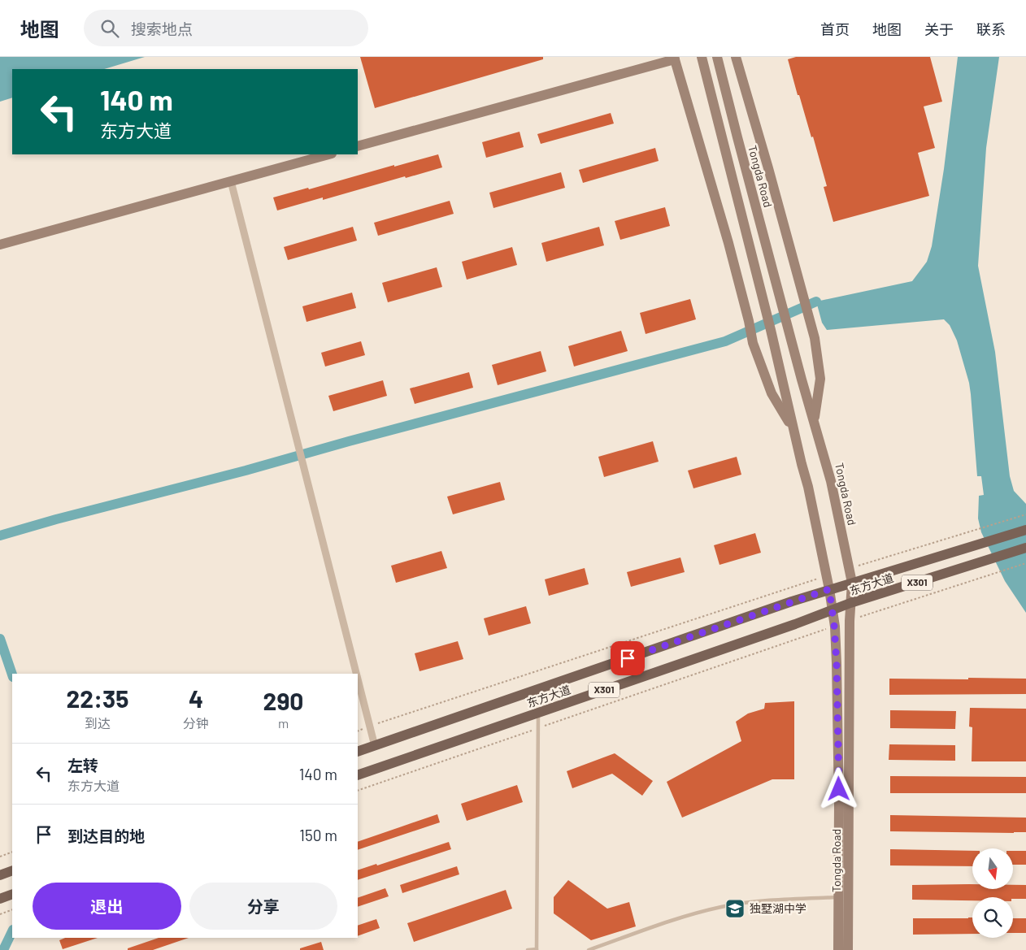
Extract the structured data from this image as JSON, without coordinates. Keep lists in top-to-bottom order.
{
  "streets": {
    "main road": ["Tongda Road", "X301", "东方大道"]
  },
  "crossings": [
    ["Tongda Road", "东方大道"]
  ],
  "places": {
    "school or university": ["独墅湖中学"]
  },
  "north": "bottom",
  "page": {
    "header": "地图",
    "search": "搜索地点",
    "nav": [
      "首页",
      "地图",
      "关于",
      "联系"
    ],
    "turn": ["140 m", "东方大道"],
    "eta": [
      "22:35",
      "到达",
      "4",
      "分钟",
      "290",
      "m"
    ],
    "list": [
      {
        "name": "左转",
        "note": "东方大道",
        "value": "140 m"
      },
      {
        "name": "到达目的地",
        "value": "150 m"
      }
    ],
    "buttons": ["退出", "分享"]
  }
}
